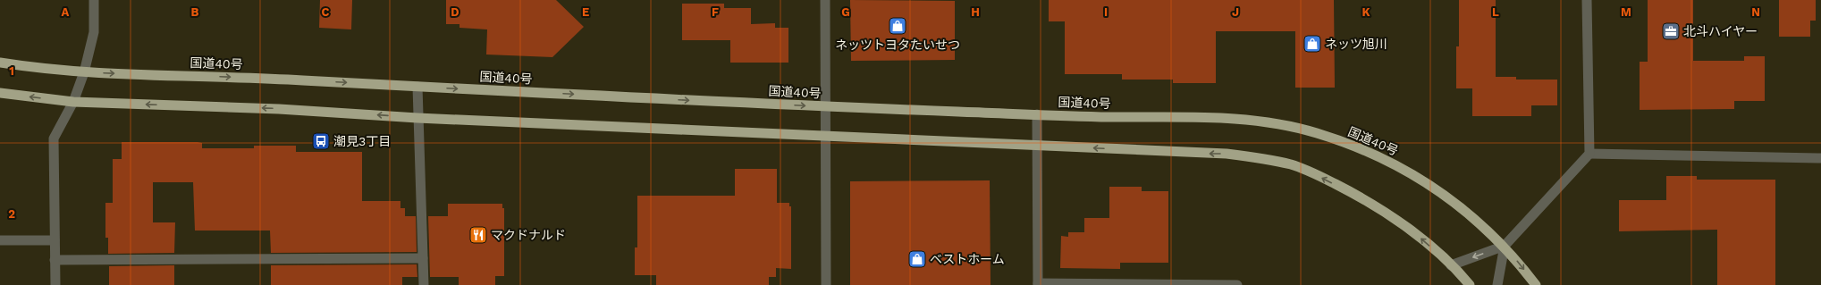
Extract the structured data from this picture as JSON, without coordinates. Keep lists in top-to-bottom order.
{
  "streets": {
    "highway": ["国道40号"]
  },
  "places": {
    "shop": ["ネッツトヨタたいせつ", "ネッツ旭川", "ベストホーム"],
    "office": ["北斗ハイヤー"],
    "bus stop": ["潮見3丁目"],
    "restaurant": ["マクドナルド"]
  },
  "grid": {
    "columns": [
      "A",
      "B",
      "C",
      "D",
      "E",
      "F",
      "G",
      "H",
      "I",
      "J",
      "K",
      "L",
      "M",
      "N"
    ],
    "rows": ["1", "2"]
  }
}
